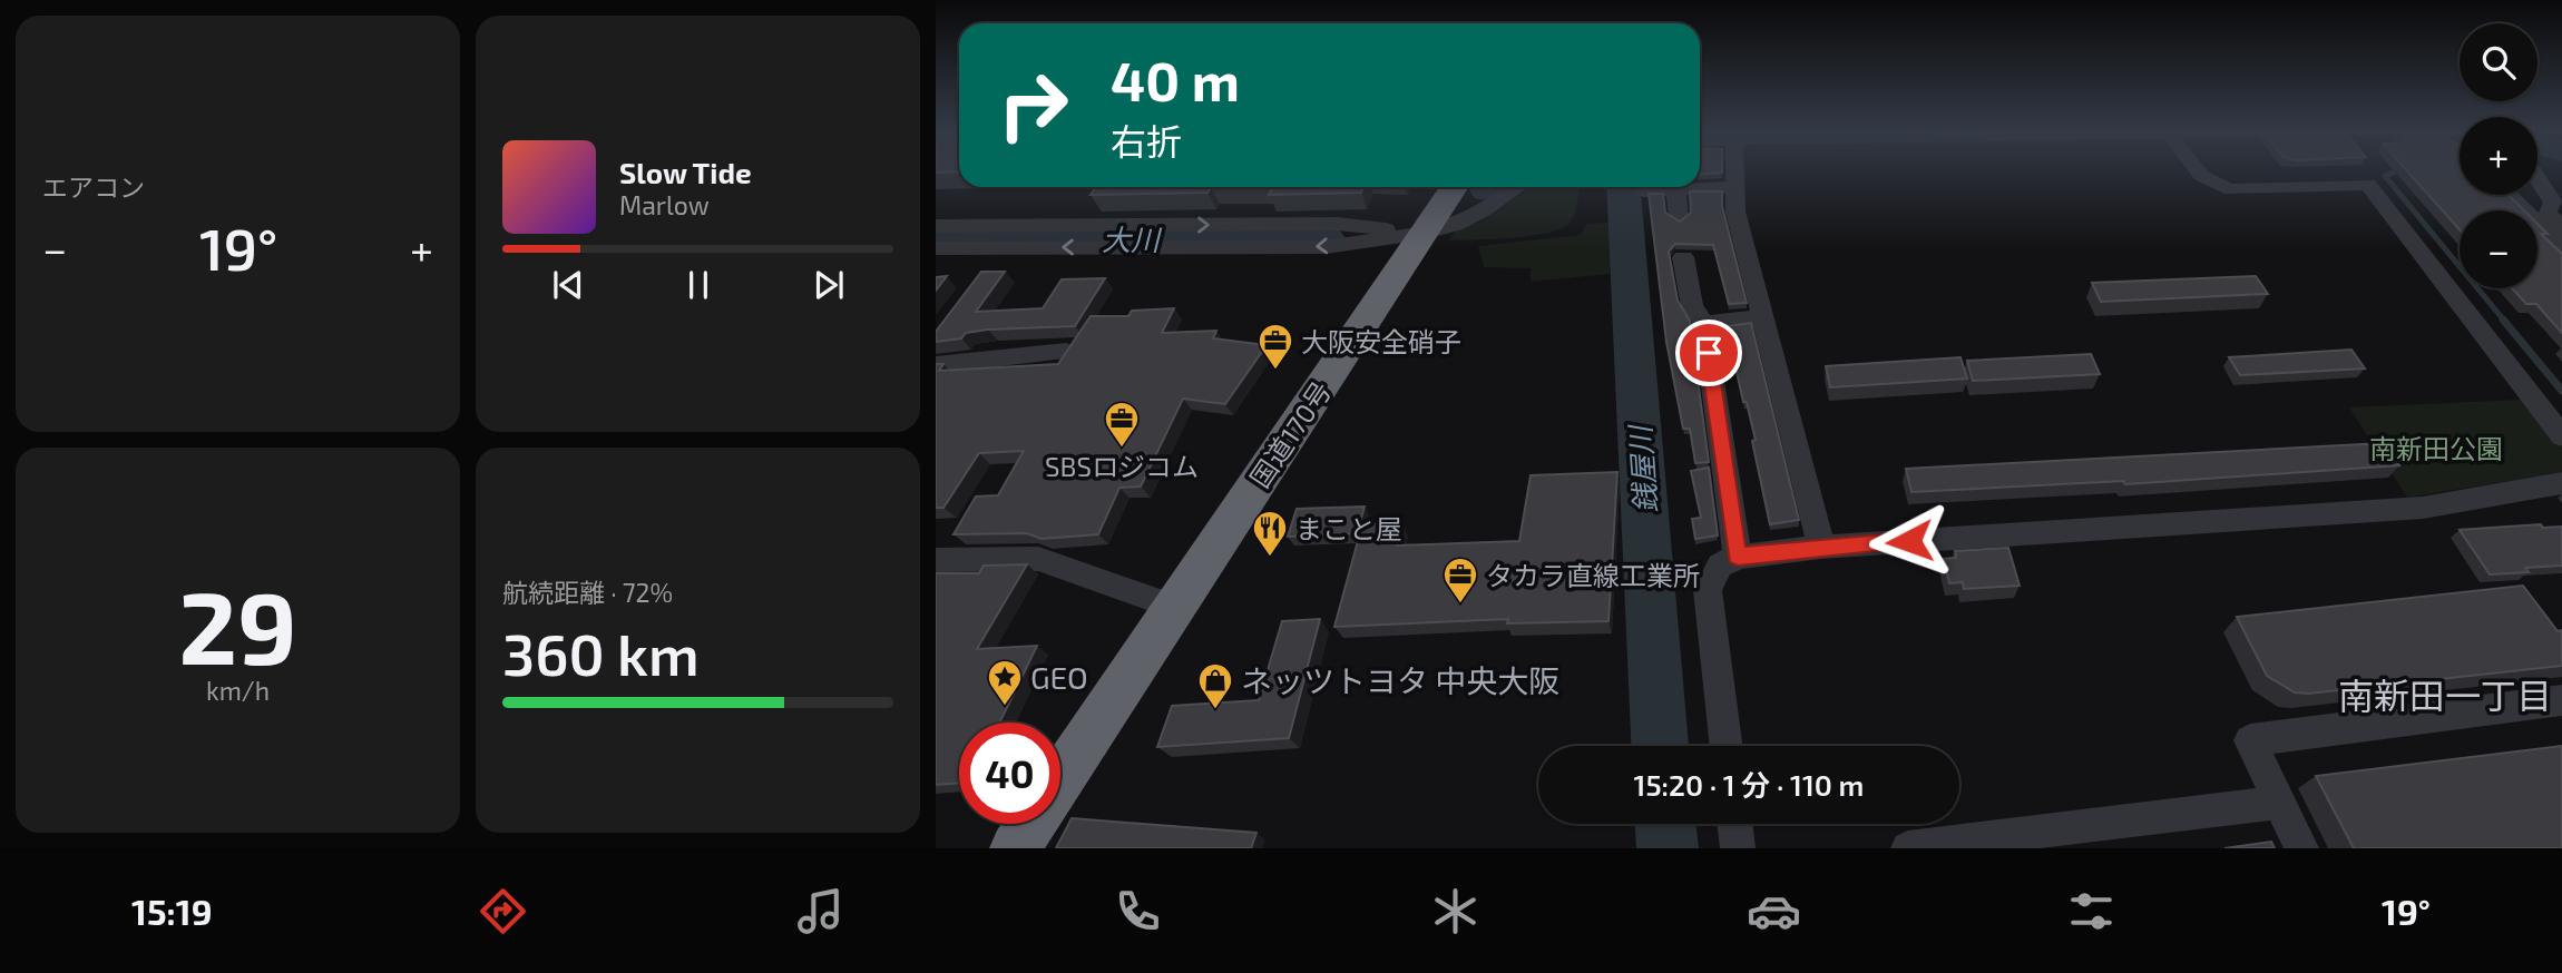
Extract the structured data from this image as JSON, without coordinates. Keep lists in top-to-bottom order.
{
  "streets": {
    "highway": ["国道170号"]
  },
  "districts": ["南新田一丁目"],
  "water": ["大川", "銭屋川"],
  "parks": ["南新田公園"],
  "places": {
    "office": ["大阪安全硝子", "SBSロジコム", "タカラ直線工業所"],
    "restaurant": ["まこと屋"],
    "place": ["GEO"],
    "shop": ["ネッツトヨタ 中央大阪"]
  },
  "page": {
    "tile": [
      "エアコン",
      ["29", "km/h"],
      ["航続距離 · 72%", "360 km"]
    ],
    "map_buttons": ["+", "−"],
    "turn": ["40 m", "右折"],
    "song": ["Slow Tide", "Marlow"],
    "heat": ["−", "19°", "+"],
    "limit": "40",
    "trip": "15:20 · 1 分 · 110 m",
    "tabs": ["15:19", "19°"]
  }
}
